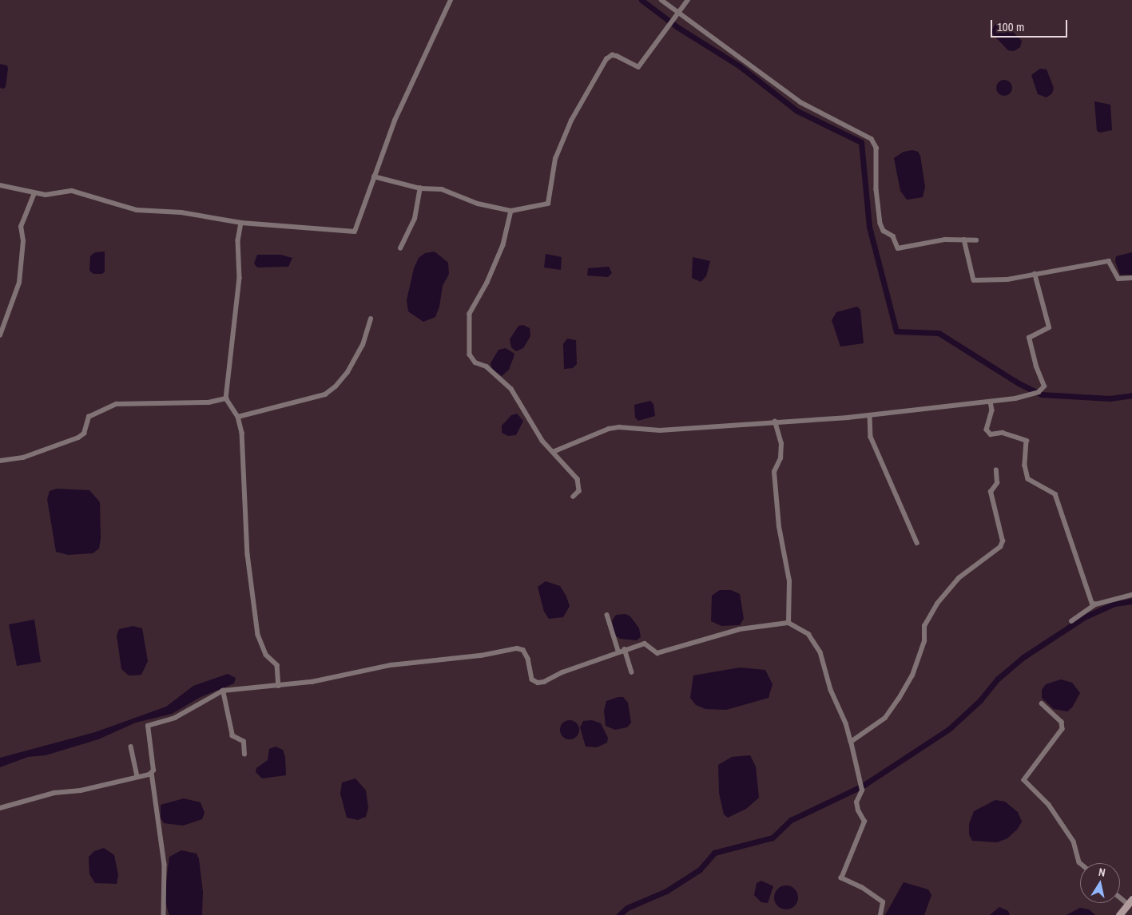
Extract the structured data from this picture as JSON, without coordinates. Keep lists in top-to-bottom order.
{
  "scale_bar": "100 m",
  "north": "top"
}
